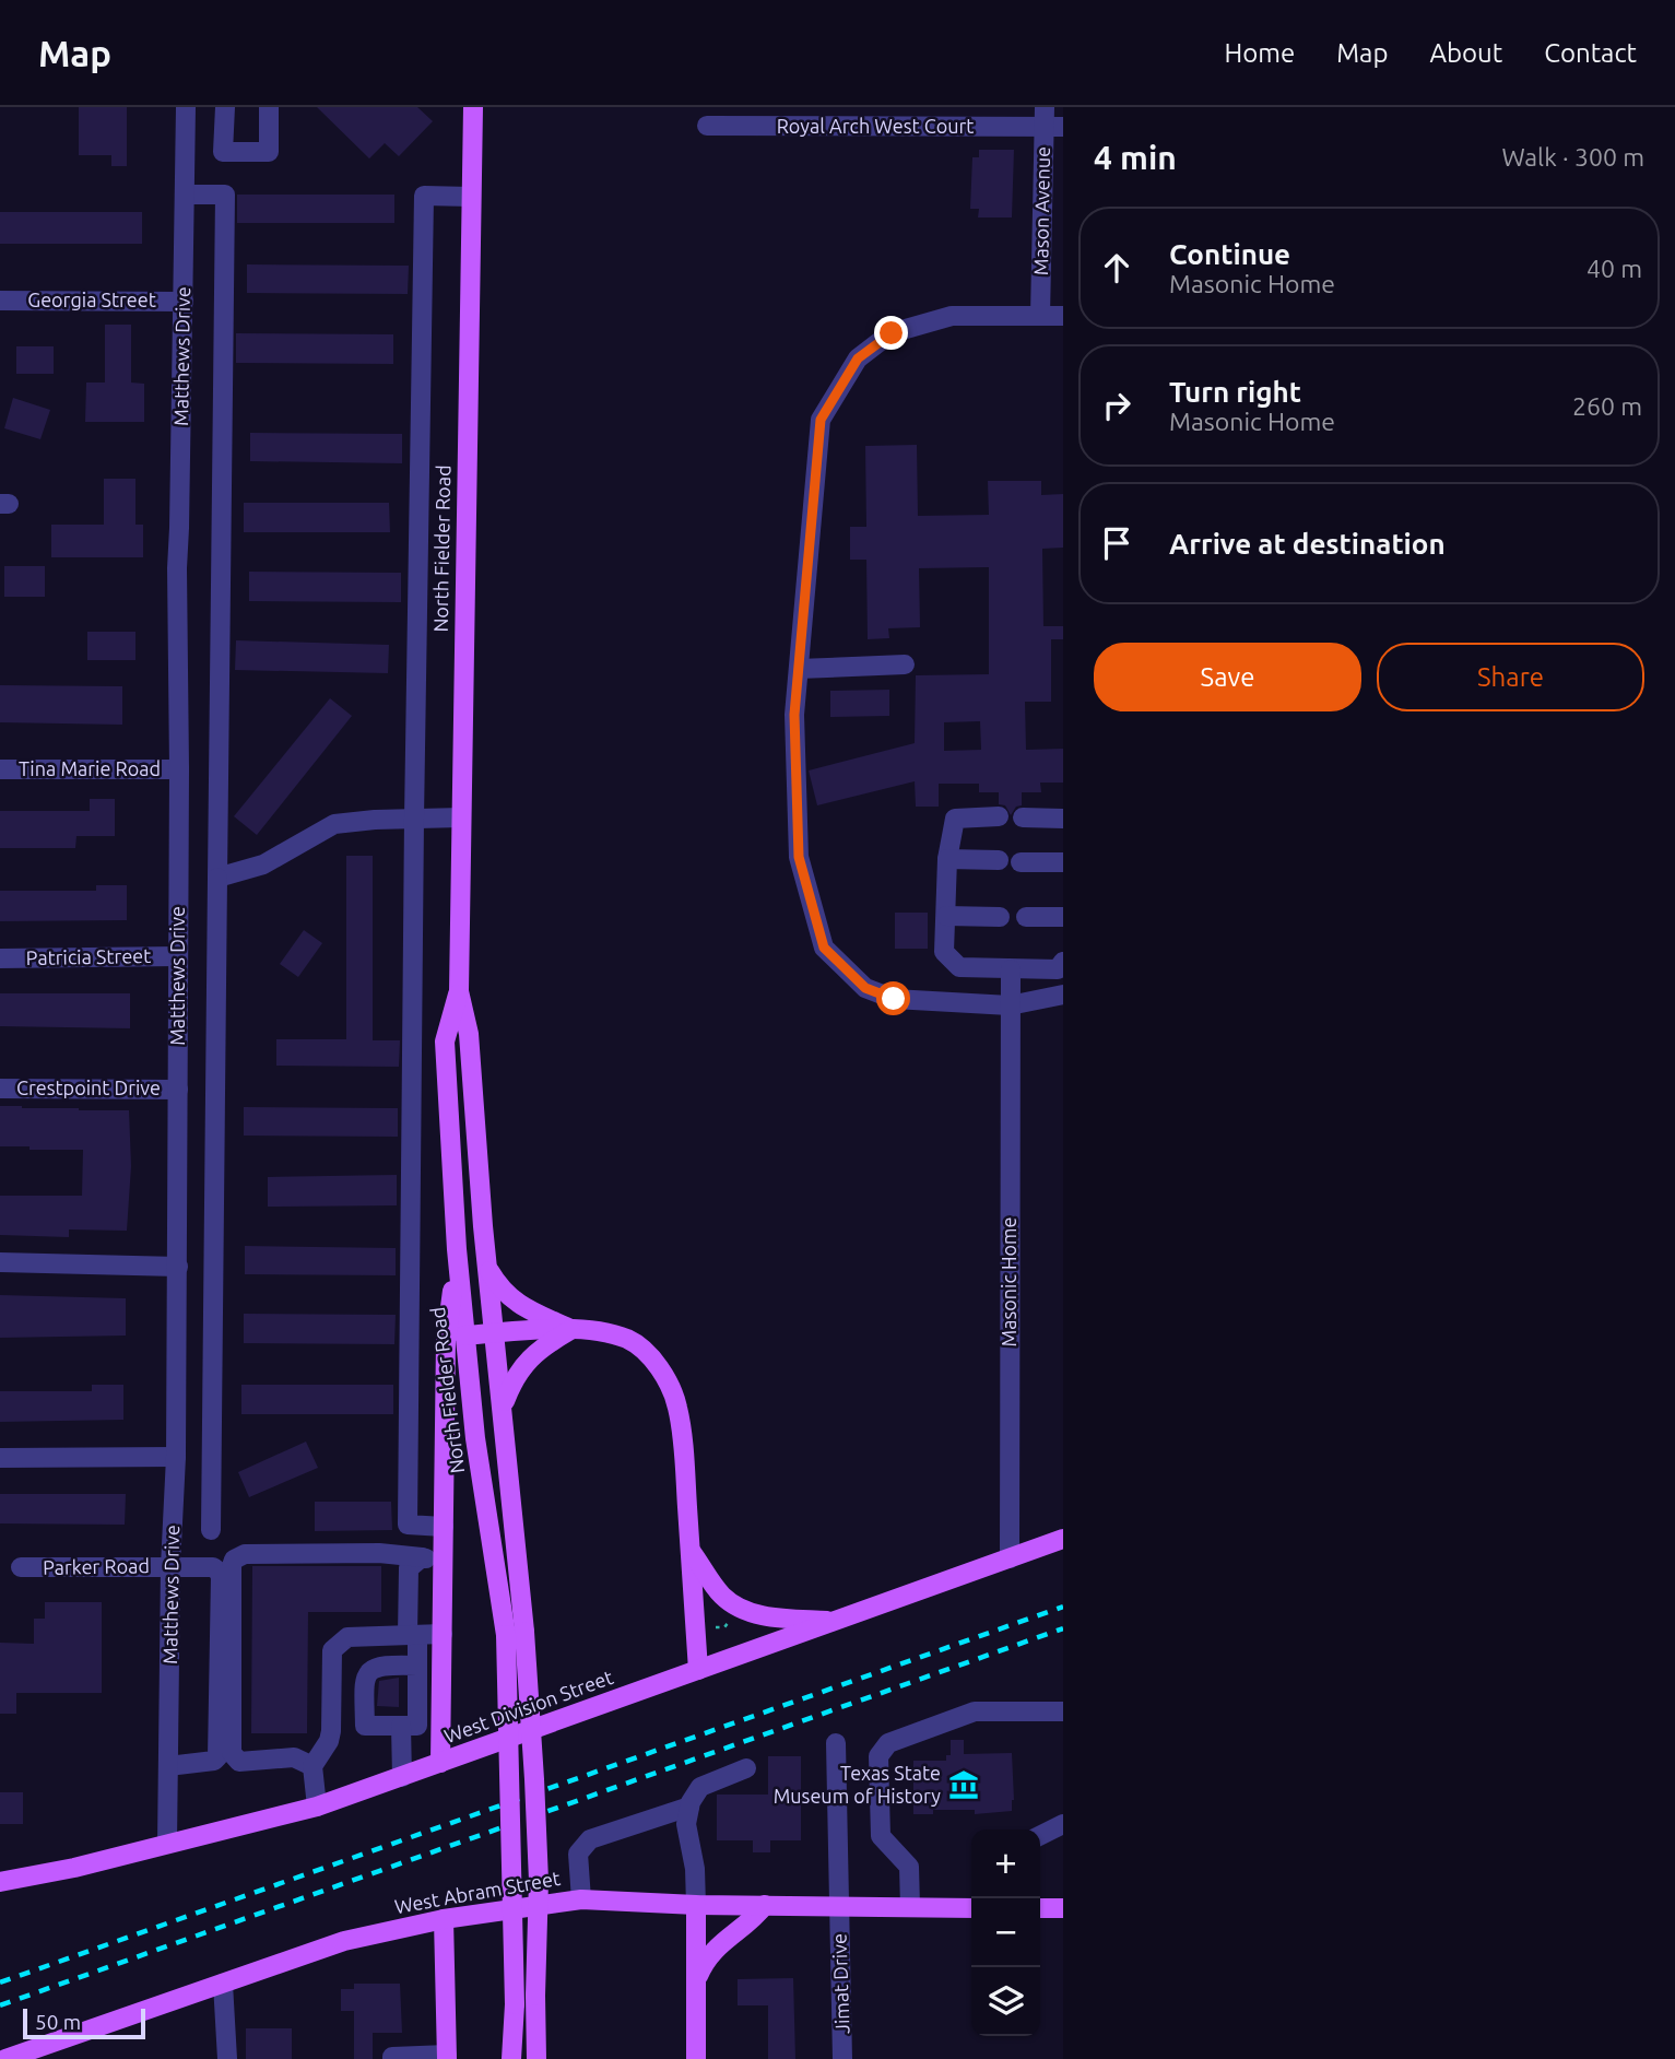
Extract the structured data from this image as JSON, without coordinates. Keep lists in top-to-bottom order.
{
  "streets": {
    "main road": ["North Fielder Road", "West Division Street", "West Abram Street"],
    "street": [
      "Royal Arch West Court",
      "Mason Avenue",
      "Georgia Street",
      "Matthews Drive",
      "Tina Marie Road",
      "Patricia Street",
      "Crestpoint Drive",
      "Masonic Home",
      "Parker Road",
      "Jimat Drive"
    ]
  },
  "crossings": [
    ["Royal Arch West Court", "Mason Avenue"],
    ["Georgia Street", "Matthews Drive"],
    ["Matthews Drive", "Tina Marie Road"],
    ["Matthews Drive", "Patricia Street"],
    ["Matthews Drive", "Crestpoint Drive"],
    ["Matthews Drive", "Parker Road"],
    ["Matthews Drive", "West Division Street"],
    ["Masonic Home", "West Division Street"],
    ["West Abram Street", "Jimat Drive"]
  ],
  "places": {
    "museum": ["Texas State Museum of History"]
  },
  "scale_bar": "50 m",
  "page": {
    "header": "Map",
    "nav": [
      "Home",
      "Map",
      "About",
      "Contact"
    ],
    "heading": ["4 min", "Walk · 300 m"],
    "list": [
      ["Continue", "Masonic Home", "40 m"],
      ["Turn right", "Masonic Home", "260 m"],
      "Arrive at destination"
    ],
    "buttons": ["Save", "Share"],
    "map_buttons": ["+", "−"],
    "scale": "50 m"
  }
}
